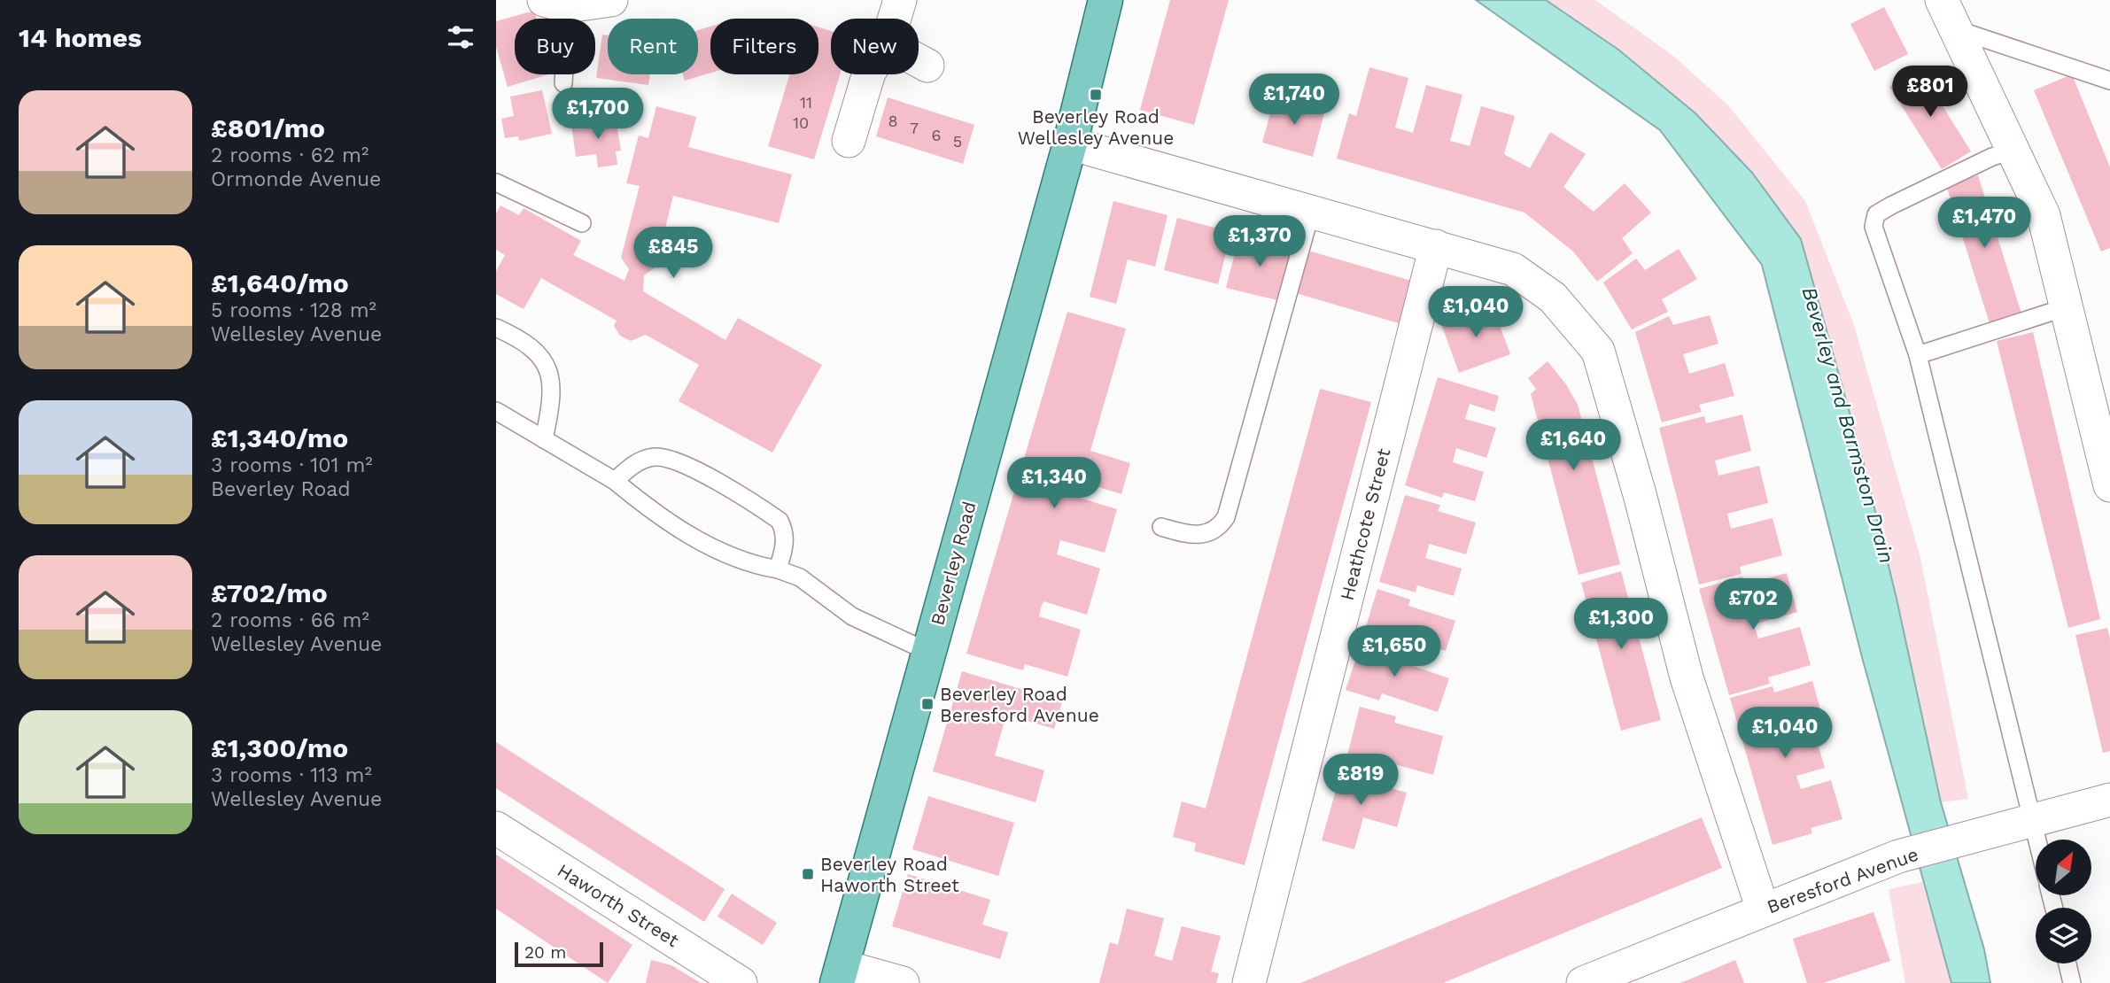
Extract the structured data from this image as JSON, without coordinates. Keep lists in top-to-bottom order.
{
  "streets": {
    "main road": ["Beverley Road"],
    "street": ["Heathcote Street", "Beresford Avenue", "Haworth Street"]
  },
  "water": ["Beverley and Barmston Drain"],
  "places": {
    "transit": ["Beverley Road Wellesley Avenue", "Beverley Road Beresford Avenue", "Beverley Road Haworth Street"]
  },
  "house_numbers": [
    "11",
    "8",
    "10",
    "7",
    "6",
    "5"
  ],
  "scale_bar": "20 m",
  "north": "top right",
  "page": {
    "heading": "14 homes",
    "chip": [
      "Buy",
      "Rent",
      "Filters",
      "New"
    ],
    "price": [
      "£801",
      "£1,740",
      "£1,700",
      "£1,470",
      "£1,370",
      "£845",
      "£1,040",
      "£1,640",
      "£1,340",
      "£702",
      "£1,300",
      "£1,650",
      "£1,040",
      "£819"
    ],
    "list": [
      {
        "name": "£801/mo",
        "note": "2 rooms · 62 m² · Ormonde Avenue"
      },
      {
        "name": "£1,640/mo",
        "note": "5 rooms · 128 m² · Wellesley Avenue"
      },
      {
        "name": "£1,340/mo",
        "note": "3 rooms · 101 m² · Beverley Road"
      },
      {
        "name": "£702/mo",
        "note": "2 rooms · 66 m² · Wellesley Avenue"
      },
      {
        "name": "£1,300/mo",
        "note": "3 rooms · 113 m² · Wellesley Avenue"
      }
    ],
    "scale": "20 m"
  }
}
